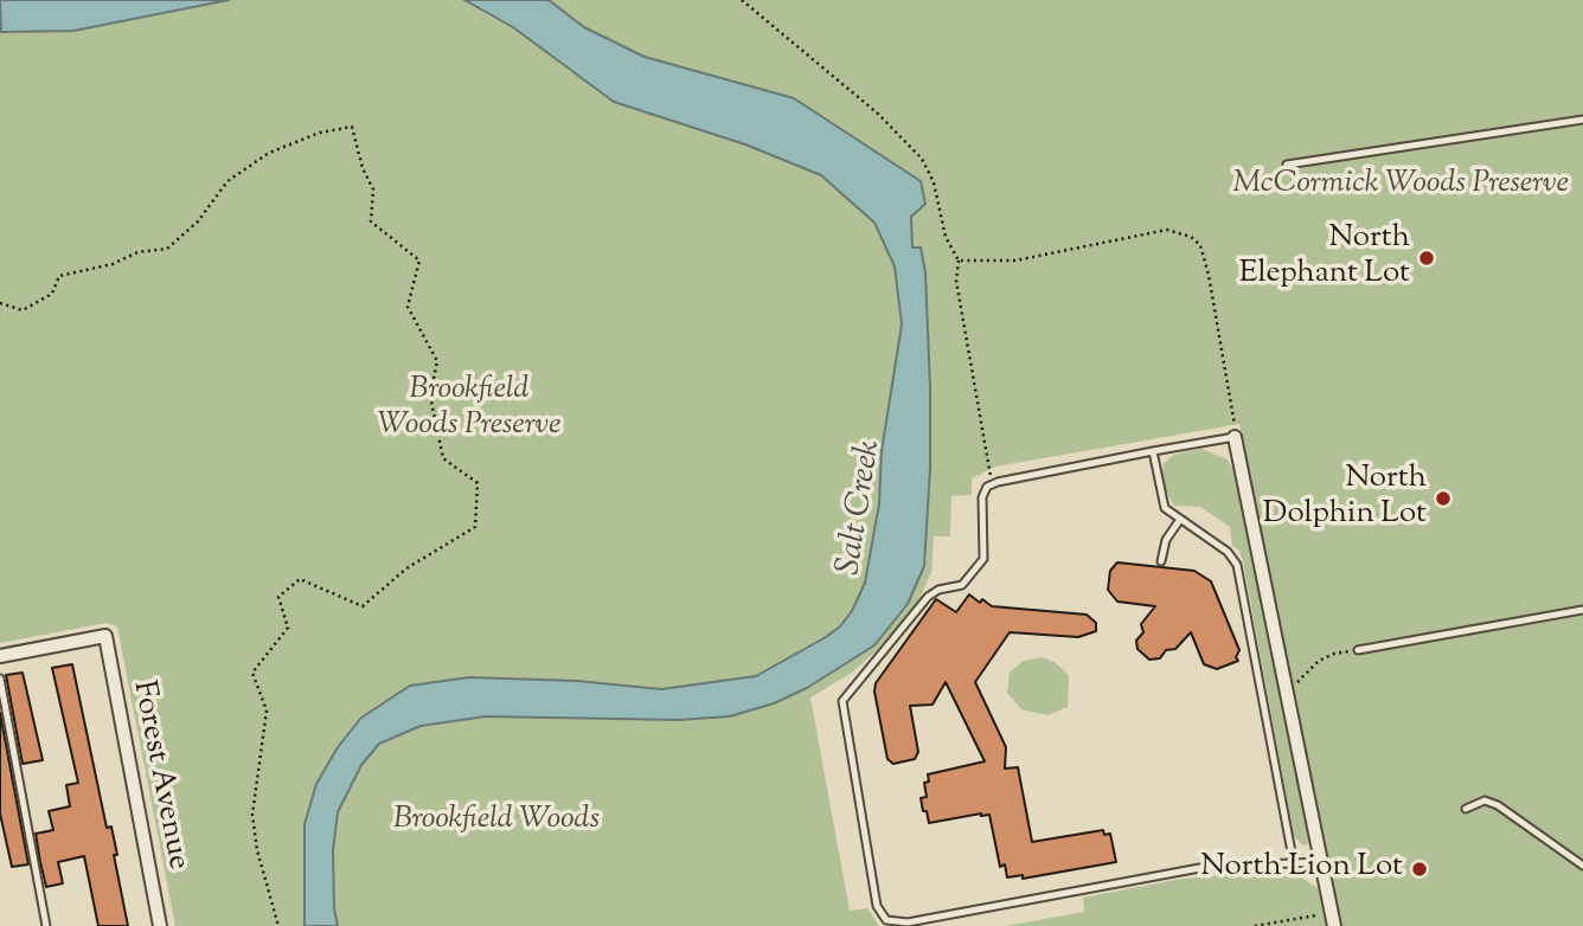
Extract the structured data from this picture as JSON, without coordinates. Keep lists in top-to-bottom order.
{
  "streets": {
    "street": ["Forest Avenue"]
  },
  "water": ["Salt Creek"],
  "parks": ["McCormick Woods Preserve", "Brookfield Woods Preserve", "Brookfield Woods"],
  "places": ["North Elephant Lot", "North Dolphin Lot", "North Lion Lot"]
}
